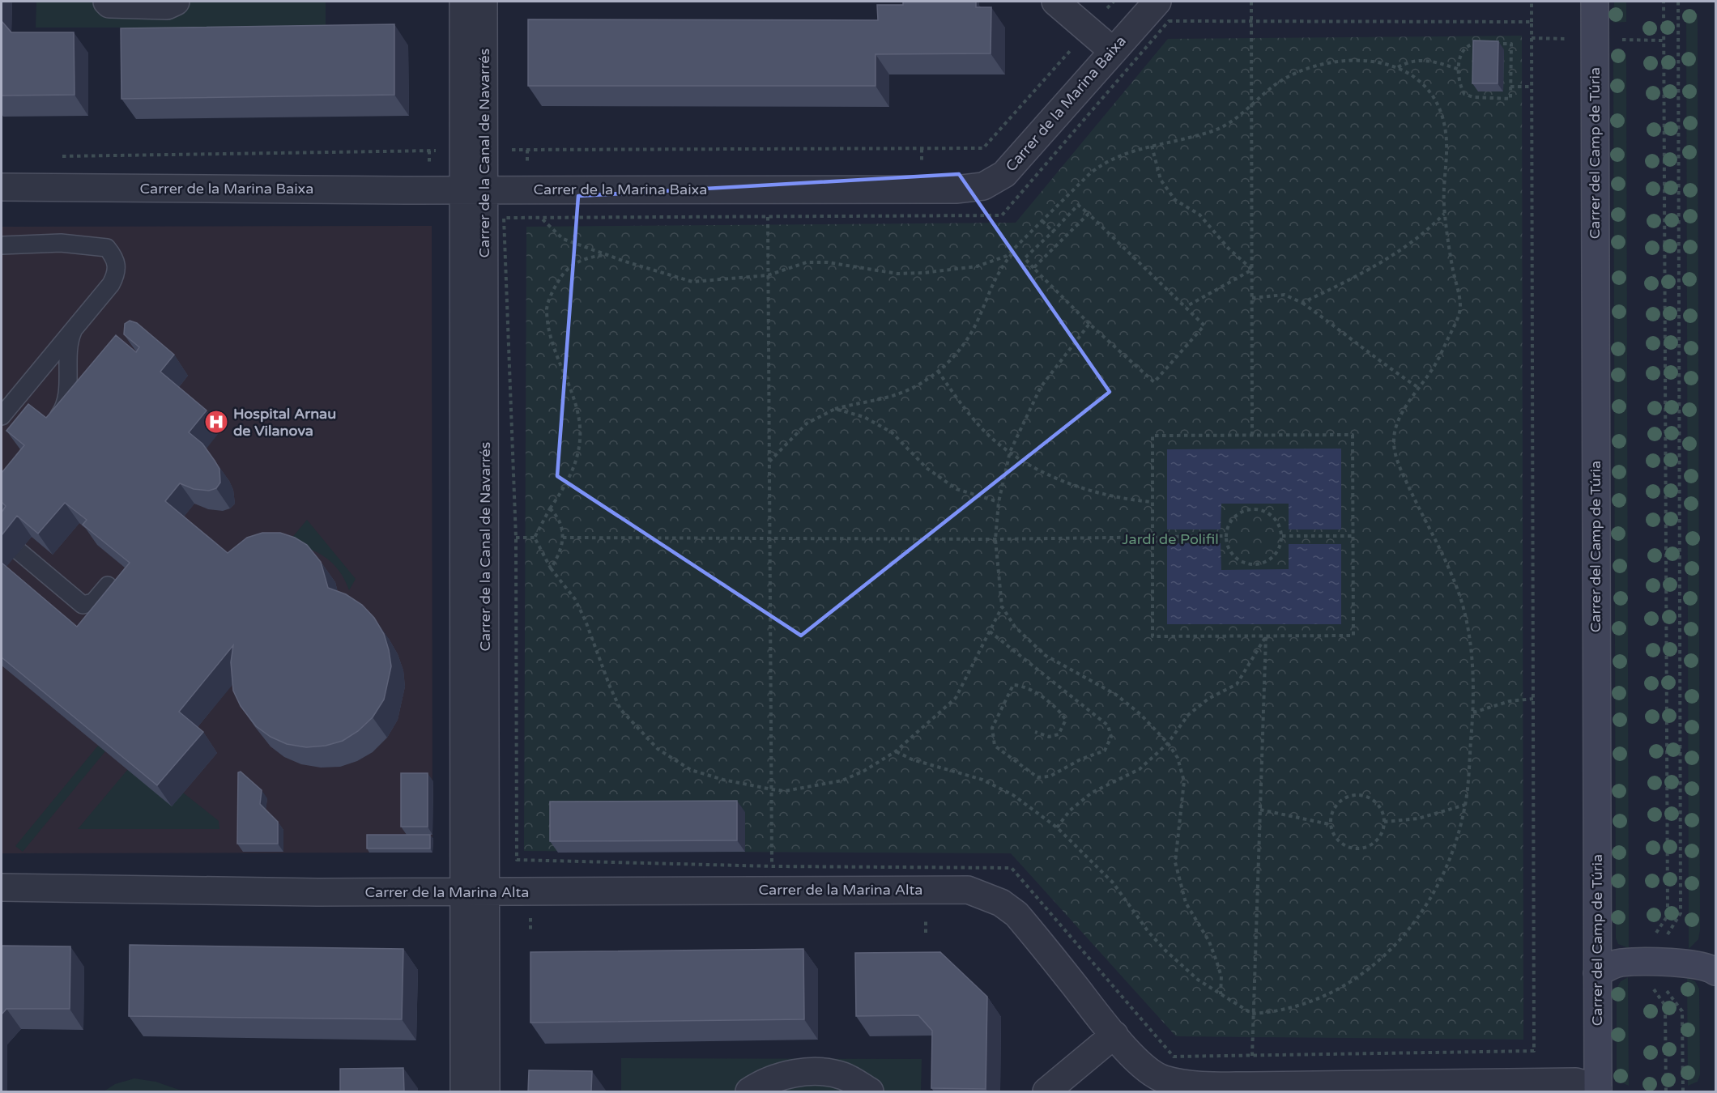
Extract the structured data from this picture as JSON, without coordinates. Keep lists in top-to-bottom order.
{
  "streets": {
    "main road": ["Carrer del Camp de Túria"],
    "street": ["Carrer de la Marina Baixa", "Carrer de la Canal de Navarrés", "Carrer de la Marina Alta"]
  },
  "crossings": [
    ["Carrer de la Marina Baixa", "Carrer de la Canal de Navarrés"],
    ["Carrer de la Canal de Navarrés", "Carrer de la Marina Alta"],
    ["Carrer del Camp de Túria", "Carrer de la Marina Alta"]
  ],
  "parks": ["Jardí de Polifil"],
  "places": {
    "hospital": ["Hospital Arnau de Vilanova"]
  }
}
